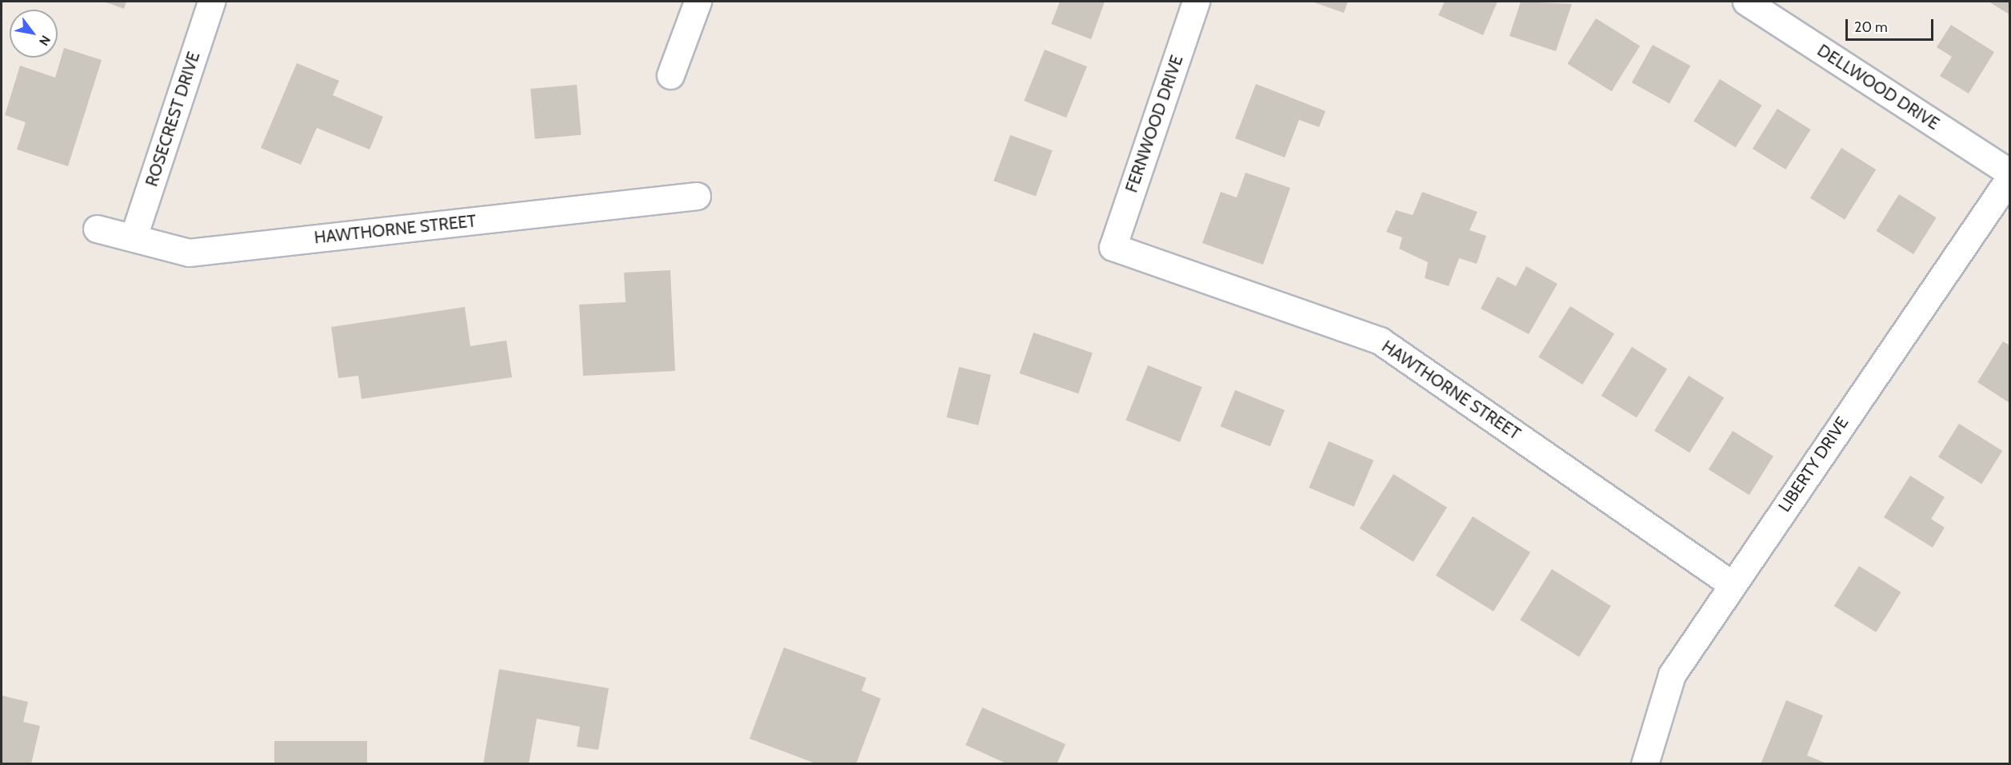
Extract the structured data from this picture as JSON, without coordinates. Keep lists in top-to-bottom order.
{
  "streets": {
    "street": [
      "DELLWOOD DRIVE",
      "ROSECREST DRIVE",
      "FERNWOOD DRIVE",
      "HAWTHORNE STREET",
      "LIBERTY DRIVE"
    ]
  },
  "crossings": [
    ["ROSECREST DRIVE", "HAWTHORNE STREET"],
    ["FERNWOOD DRIVE", "HAWTHORNE STREET"],
    ["HAWTHORNE STREET", "LIBERTY DRIVE"]
  ],
  "scale_bar": "20 m",
  "north": "bottom right"
}
